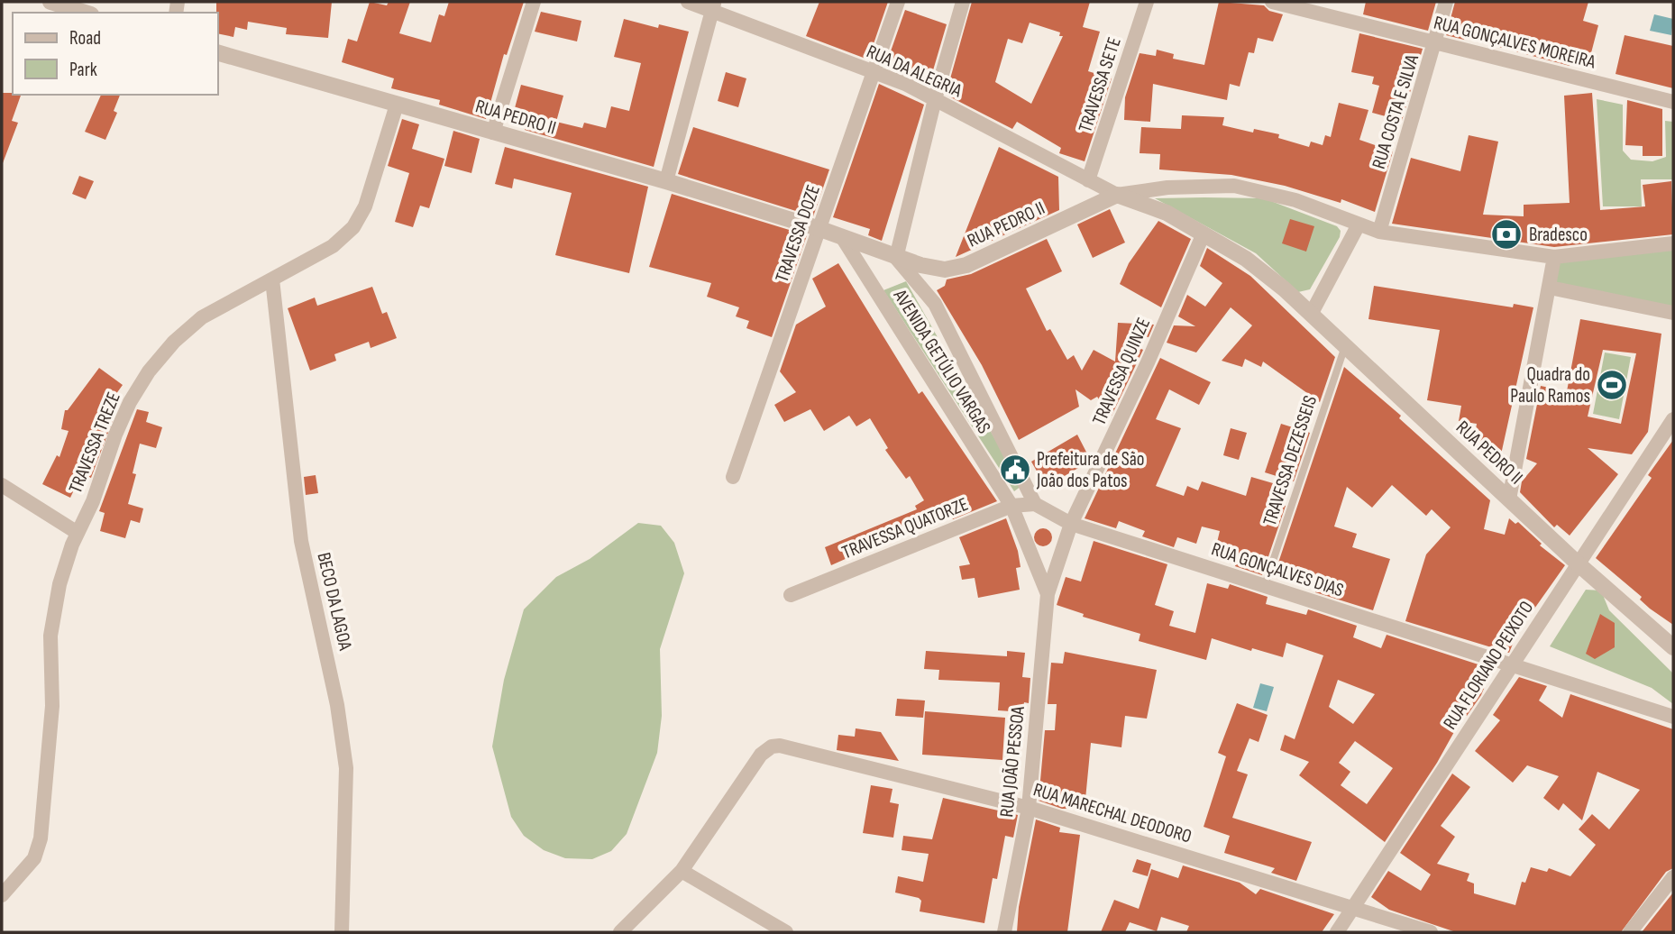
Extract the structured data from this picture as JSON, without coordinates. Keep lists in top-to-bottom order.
{
  "streets": {
    "street": [
      "RUA GONÇALVES MOREIRA",
      "RUA DA ALEGRIA",
      "TRAVESSA SETE",
      "RUA COSTA E SILVA",
      "RUA PEDRO II",
      "TRAVESSA DOZE",
      "AVENIDA GETÚLIO VARGAS",
      "TRAVESSA QUINZE",
      "TRAVESSA TREZE",
      "TRAVESSA QUATORZE",
      "RUA GONÇALVES DIAS",
      "BECO DA LAGOA",
      "RUA FLORIANO PEIXOTO",
      "RUA JOÃO PESSOA",
      "RUA MARECHAL DEODORO"
    ],
    "lane": ["TRAVESSA DEZESSEIS"]
  },
  "crossings": [
    ["RUA GONÇALVES MOREIRA", "RUA COSTA E SILVA"],
    ["RUA DA ALEGRIA", "TRAVESSA SETE"],
    ["RUA DA ALEGRIA", "RUA PEDRO II"],
    ["RUA DA ALEGRIA", "TRAVESSA DOZE"],
    ["RUA PEDRO II", "TRAVESSA DOZE"],
    ["RUA PEDRO II", "AVENIDA GETÚLIO VARGAS"],
    ["RUA PEDRO II", "TRAVESSA QUINZE"],
    ["RUA PEDRO II", "TRAVESSA TREZE"],
    ["RUA PEDRO II", "TRAVESSA DEZESSEIS"],
    ["RUA PEDRO II", "RUA FLORIANO PEIXOTO"],
    ["AVENIDA GETÚLIO VARGAS", "TRAVESSA QUATORZE"],
    ["AVENIDA GETÚLIO VARGAS", "RUA GONÇALVES DIAS"],
    ["AVENIDA GETÚLIO VARGAS", "RUA JOÃO PESSOA"],
    ["TRAVESSA QUINZE", "RUA GONÇALVES DIAS"],
    ["TRAVESSA QUINZE", "RUA JOÃO PESSOA"],
    ["TRAVESSA TREZE", "BECO DA LAGOA"],
    ["TRAVESSA DEZESSEIS", "RUA GONÇALVES DIAS"],
    ["TRAVESSA QUATORZE", "RUA GONÇALVES DIAS"],
    ["TRAVESSA QUATORZE", "RUA JOÃO PESSOA"],
    ["RUA GONÇALVES DIAS", "RUA FLORIANO PEIXOTO"],
    ["RUA GONÇALVES DIAS", "RUA JOÃO PESSOA"],
    ["RUA FLORIANO PEIXOTO", "RUA MARECHAL DEODORO"],
    ["RUA JOÃO PESSOA", "RUA MARECHAL DEODORO"]
  ],
  "places": {
    "bank": ["Bradesco"],
    "sports": ["Quadra do Paulo Ramos"],
    "public building": ["Prefeitura de São João dos Patos"]
  },
  "legend": ["Road", "Park"]
}
